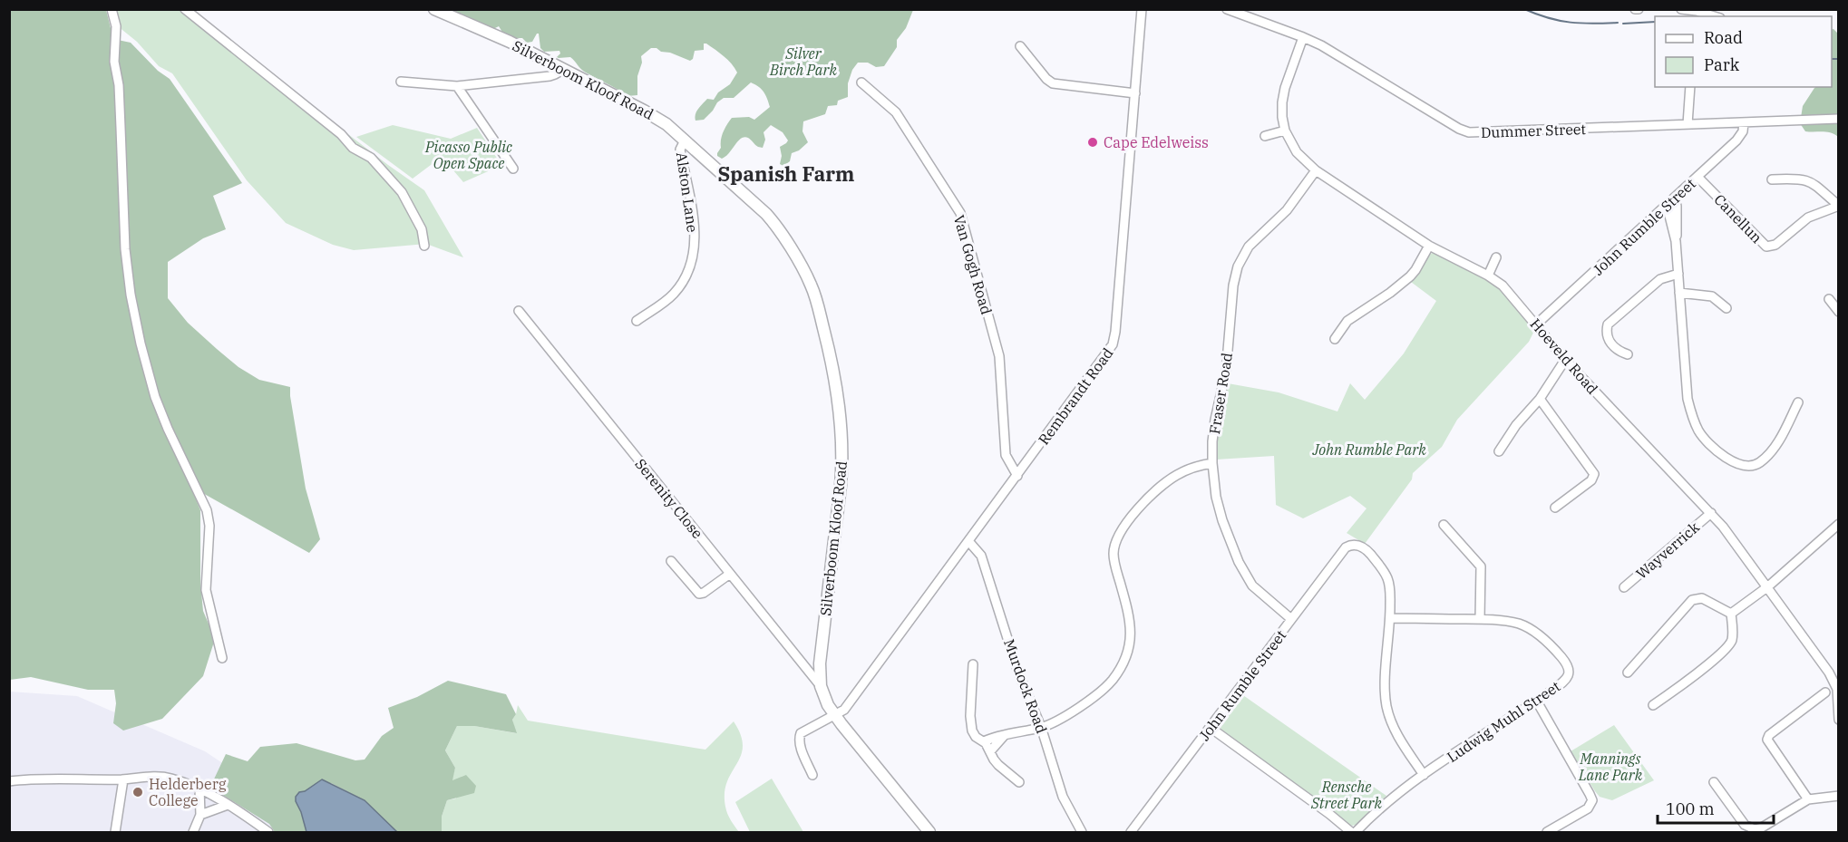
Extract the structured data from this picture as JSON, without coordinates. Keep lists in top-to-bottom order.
{
  "streets": {
    "street": [
      "Silverboom Kloof Road",
      "Dummer Street",
      "Alston Lane",
      "Canellun",
      "John Rumble Street",
      "Van Gogh Road",
      "Hoeveld Road",
      "Fraser Road",
      "Rembrandt Road",
      "Serenity Close",
      "Wayverrick",
      "Murdock Road",
      "Ludwig Muhl Street"
    ]
  },
  "crossings": [
    ["Silverboom Kloof Road", "Alston Lane"],
    ["Silverboom Kloof Road", "Rembrandt Road"],
    ["Silverboom Kloof Road", "Serenity Close"],
    ["Dummer Street", "John Rumble Street"],
    ["Dummer Street", "Hoeveld Road"],
    ["Canellun", "John Rumble Street"],
    ["John Rumble Street", "Hoeveld Road"],
    ["John Rumble Street", "Fraser Road"],
    ["John Rumble Street", "Ludwig Muhl Street"],
    ["Van Gogh Road", "Rembrandt Road"],
    ["Hoeveld Road", "Fraser Road"],
    ["Hoeveld Road", "Wayverrick"],
    ["Rembrandt Road", "Murdock Road"]
  ],
  "districts": ["Spanish Farm"],
  "parks": [
    "Silver Birch Park",
    "Picasso Public Open Space",
    "John Rumble Park",
    "Mannings Lane Park",
    "Rensche Street Park"
  ],
  "places": ["Cape Edelweiss", "Helderberg College"],
  "legend": ["Road", "Park"],
  "scale_bar": "100 m"
}
